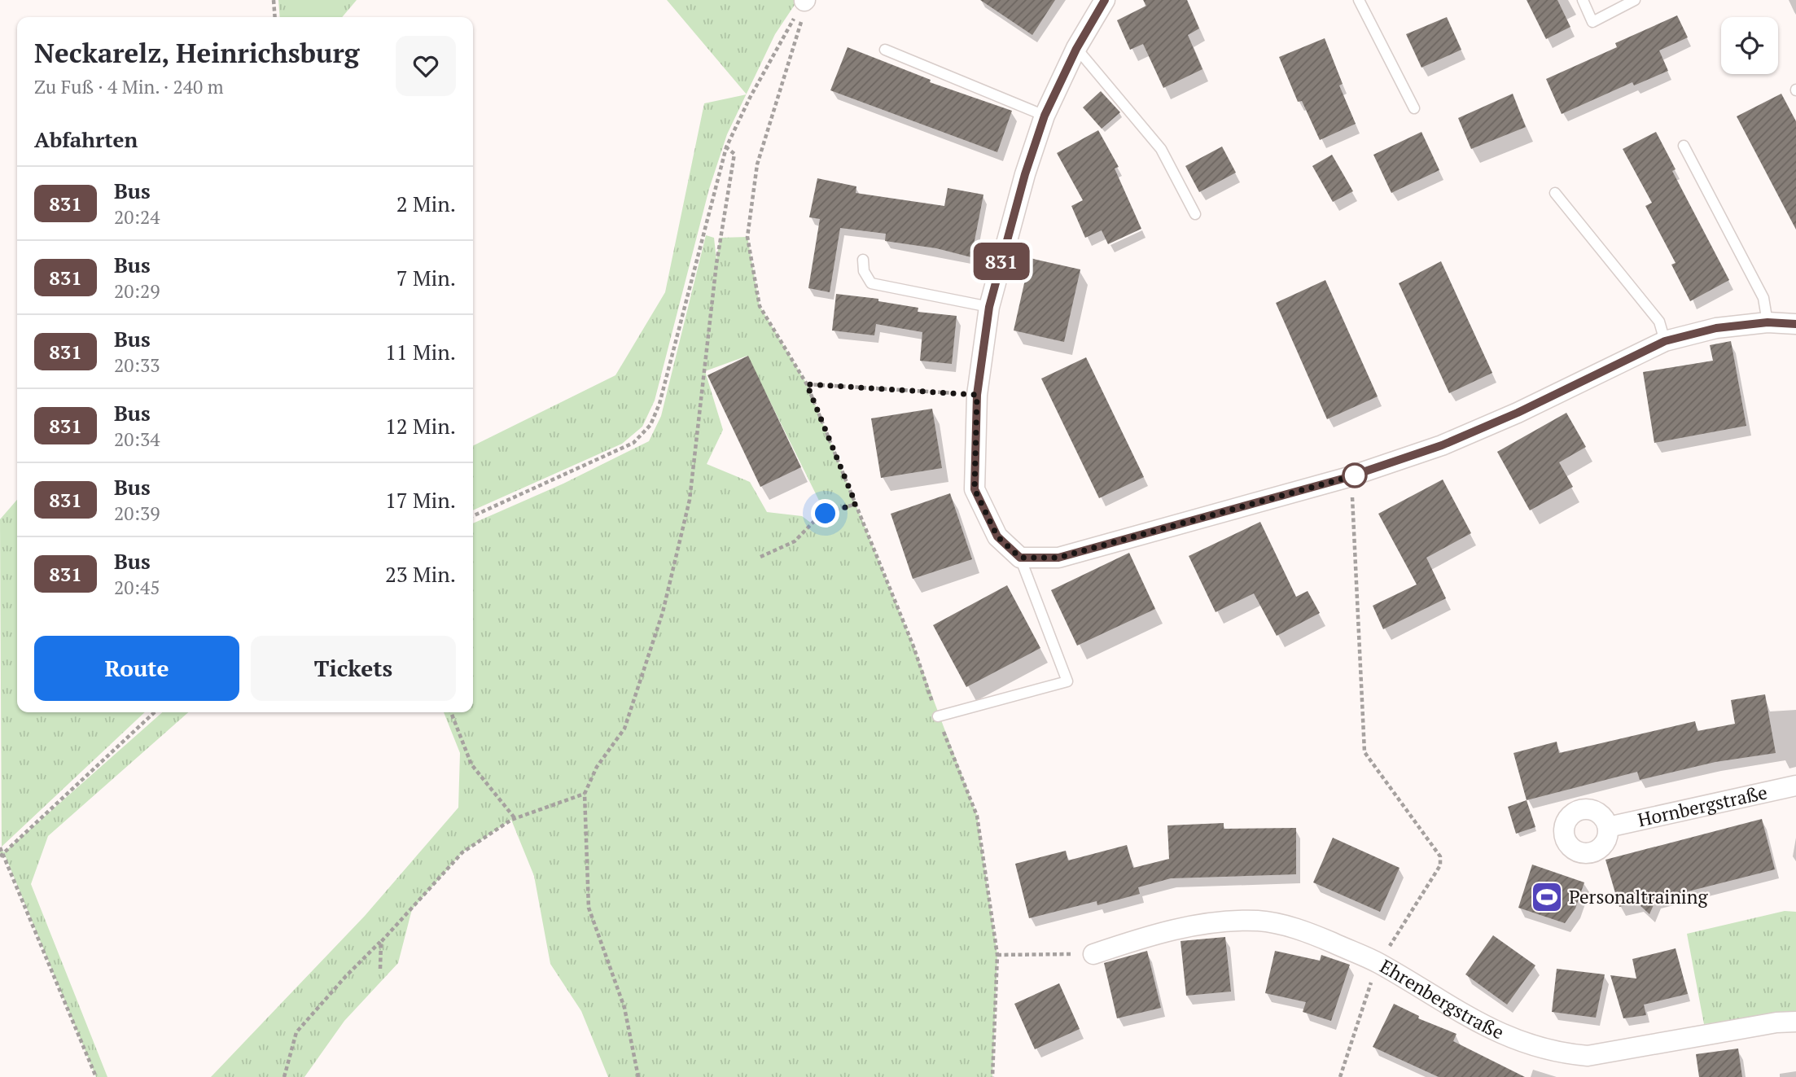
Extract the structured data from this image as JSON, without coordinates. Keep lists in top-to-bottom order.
{
  "streets": {
    "street": ["Hornbergstraße", "Ehrenbergstraße"]
  },
  "places": {
    "sports": ["Personaltraining"]
  },
  "lines": ["bus line 831"],
  "page": {
    "on_map": "831",
    "heading": [
      ["Neckarelz, Heinrichsburg", "Zu Fuß · 4 Min. · 240 m"],
      "Abfahrten"
    ],
    "list": [
      {
        "mark": "831",
        "name": "Bus",
        "note": "20:24",
        "value": "2 Min."
      },
      {
        "mark": "831",
        "name": "Bus",
        "note": "20:29",
        "value": "7 Min."
      },
      {
        "mark": "831",
        "name": "Bus",
        "note": "20:33",
        "value": "11 Min."
      },
      {
        "mark": "831",
        "name": "Bus",
        "note": "20:34",
        "value": "12 Min."
      },
      {
        "mark": "831",
        "name": "Bus",
        "note": "20:39",
        "value": "17 Min."
      },
      {
        "mark": "831",
        "name": "Bus",
        "note": "20:45",
        "value": "23 Min."
      }
    ],
    "buttons": ["Route", "Tickets"]
  }
}
